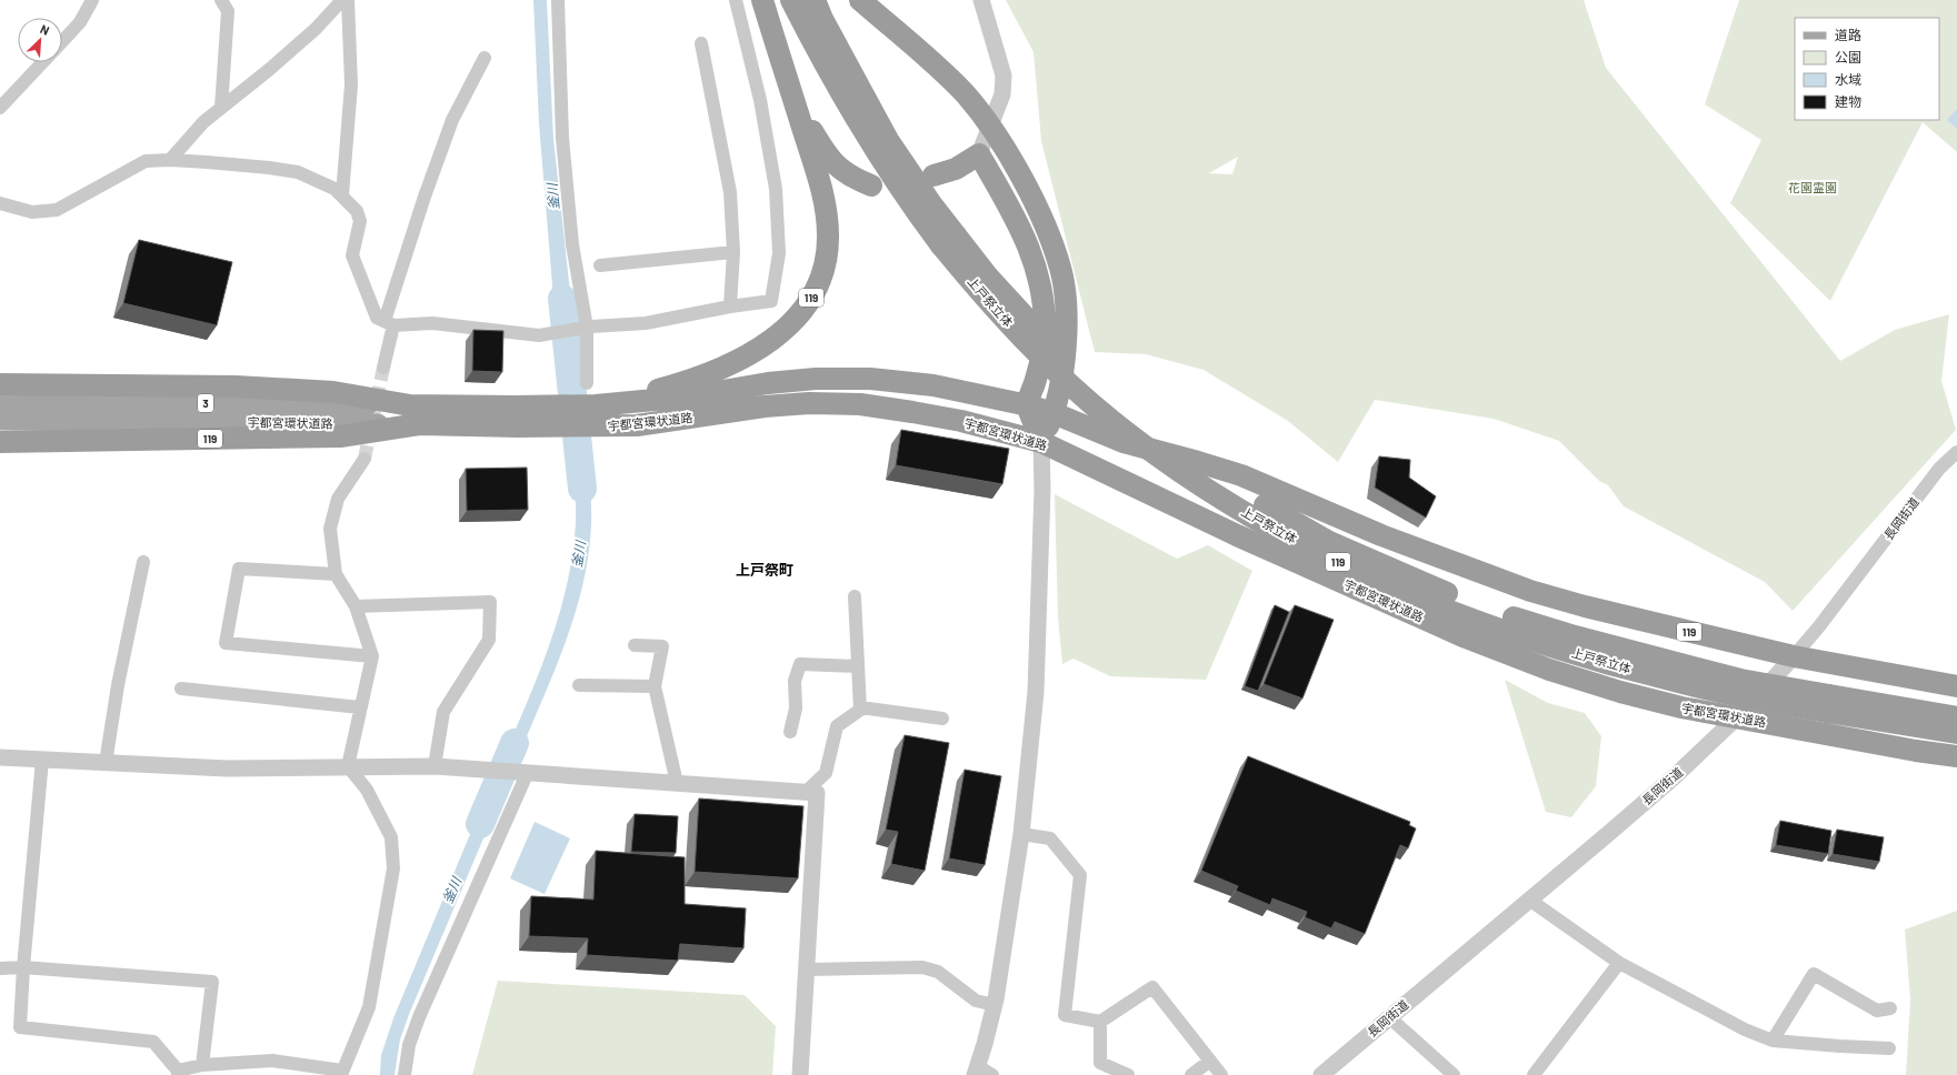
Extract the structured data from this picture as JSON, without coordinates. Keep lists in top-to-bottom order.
{
  "streets": {
    "highway": ["119", "上戸祭立体", "宇都宮環状道路"],
    "main road": ["3"],
    "street": ["長岡街道"]
  },
  "crossings": [
    ["119", "宇都宮環状道路"],
    ["宇都宮環状道路", "長岡街道"]
  ],
  "districts": ["上戸祭町"],
  "water": ["釜川"],
  "parks": ["花園霊園"],
  "legend": [
    "道路",
    "公園",
    "水域",
    "建物"
  ],
  "north": "top right"
}
